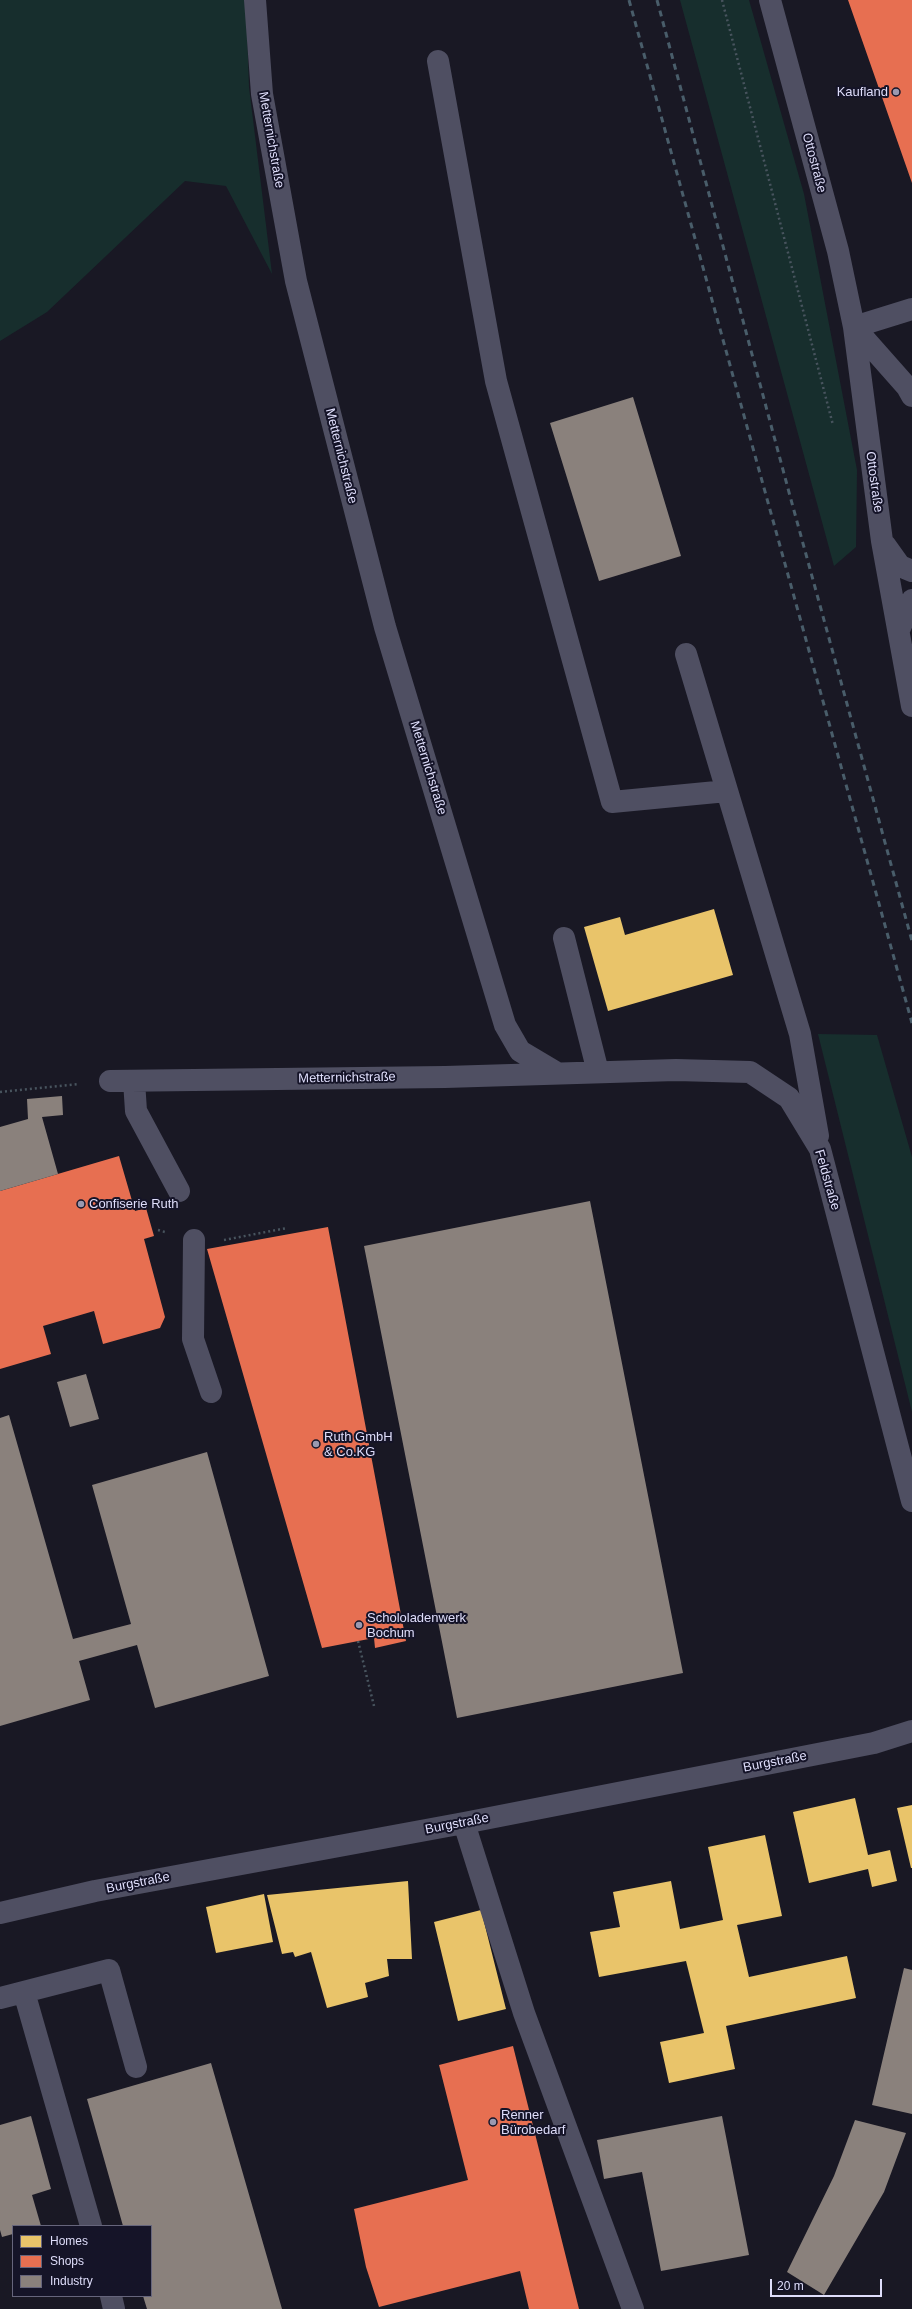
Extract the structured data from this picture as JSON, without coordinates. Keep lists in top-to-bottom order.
{
  "streets": {
    "street": [
      "Metternichstraße",
      "Ottostraße",
      "Feldstraße",
      "Burgstraße"
    ]
  },
  "crossings": [
    ["Metternichstraße", "Feldstraße"]
  ],
  "places": [
    "Kaufland",
    "Confiserie Ruth",
    "Ruth GmbH & Co.KG",
    "Schololadenwerk Bochum",
    "Renner Bürobedarf"
  ],
  "legend": ["Homes", "Shops", "Industry"],
  "scale_bar": "20 m"
}
